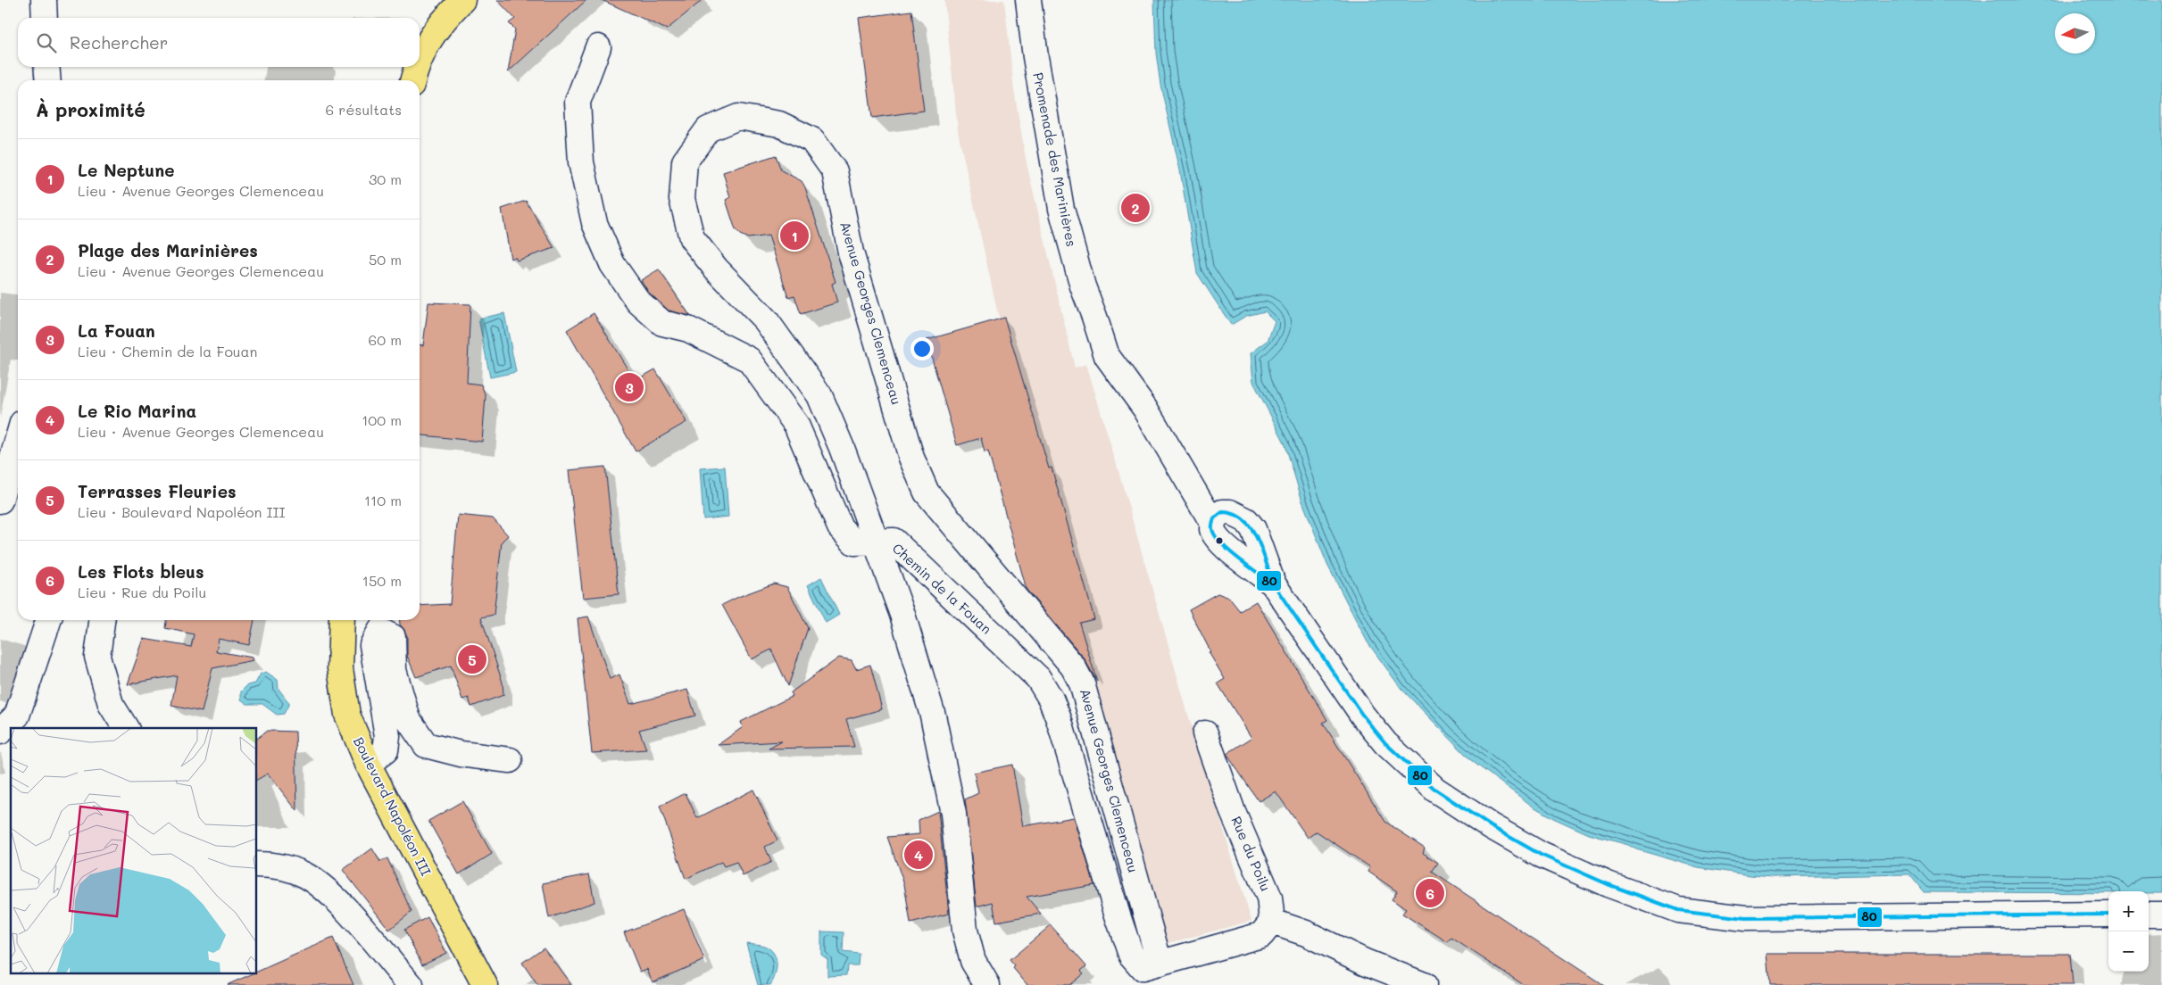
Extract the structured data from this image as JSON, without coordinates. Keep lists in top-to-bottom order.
{
  "streets": {
    "main road": ["Boulevard Napoléon III"],
    "street": [
      "Promenade des Marinières",
      "Avenue Georges Clemenceau",
      "Chemin de la Fouan",
      "Rue du Poilu"
    ]
  },
  "crossings": [
    ["Avenue Georges Clemenceau", "Chemin de la Fouan"],
    ["Chemin de la Fouan", "Rue du Poilu"]
  ],
  "lines": ["transit line 80"],
  "north": "left",
  "page": {
    "search": "Rechercher",
    "heading": ["À proximité", "6 résultats"],
    "list": [
      {
        "mark": "1",
        "name": "Le Neptune",
        "note": "Lieu · Avenue Georges Clemenceau",
        "value": "30 m"
      },
      {
        "mark": "2",
        "name": "Plage des Marinières",
        "note": "Lieu · Avenue Georges Clemenceau",
        "value": "50 m"
      },
      {
        "mark": "3",
        "name": "La Fouan",
        "note": "Lieu · Chemin de la Fouan",
        "value": "60 m"
      },
      {
        "mark": "4",
        "name": "Le Rio Marina",
        "note": "Lieu · Avenue Georges Clemenceau",
        "value": "100 m"
      },
      {
        "mark": "5",
        "name": "Terrasses Fleuries",
        "note": "Lieu · Boulevard Napoléon III",
        "value": "110 m"
      },
      {
        "mark": "6",
        "name": "Les Flots bleus",
        "note": "Lieu · Rue du Poilu",
        "value": "150 m"
      }
    ],
    "pins": [
      "2",
      "1",
      "3",
      "5",
      "4",
      "6"
    ],
    "map_buttons": ["+", "−"]
  }
}
